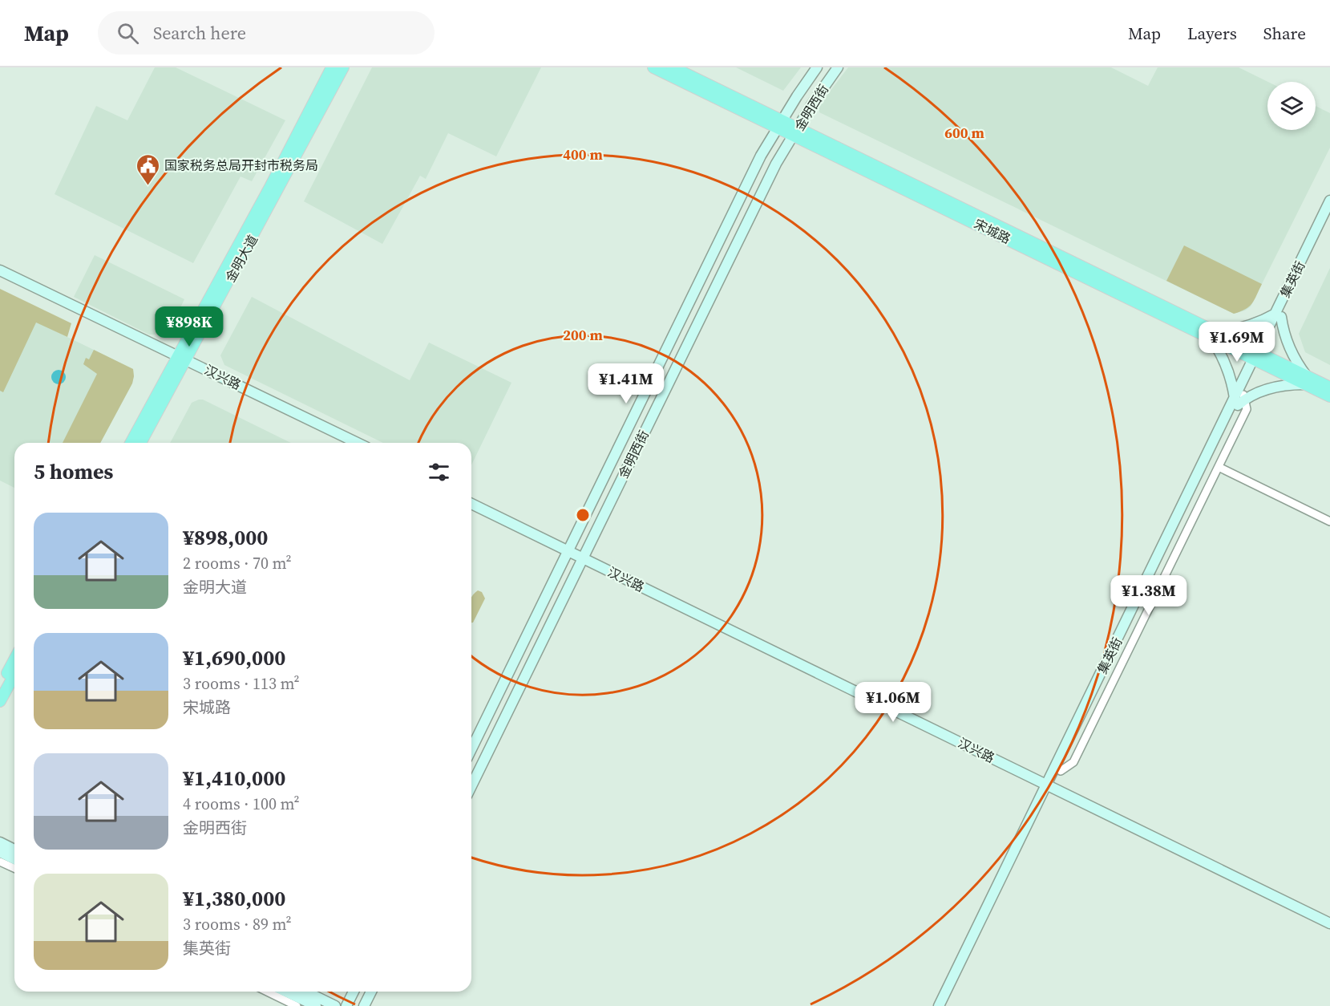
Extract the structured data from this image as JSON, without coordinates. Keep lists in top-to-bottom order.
{
  "streets": {
    "main road": ["宋城路", "金明大道"],
    "street": ["金明西街", "集英街", "汉兴路"]
  },
  "crossings": [
    ["金明西街", "宋城路"],
    ["金明西街", "汉兴路"],
    ["宋城路", "集英街"],
    ["金明大道", "汉兴路"],
    ["集英街", "汉兴路"]
  ],
  "places": {
    "public building": ["国家税务总局开封市税务局"]
  },
  "page": {
    "header": "Map",
    "search": "Search here",
    "nav": ["Map", "Layers", "Share"],
    "price": [
      "¥898K",
      "¥1.69M",
      "¥1.41M",
      "¥1.38M",
      "¥1.06M"
    ],
    "heading": "5 homes",
    "list": [
      {
        "name": "¥898,000",
        "note": "2 rooms · 70 m² · 金明大道"
      },
      {
        "name": "¥1,690,000",
        "note": "3 rooms · 113 m² · 宋城路"
      },
      {
        "name": "¥1,410,000",
        "note": "4 rooms · 100 m² · 金明西街"
      },
      {
        "name": "¥1,380,000",
        "note": "3 rooms · 89 m² · 集英街"
      }
    ]
  },
  "rings": ["600 m", "400 m", "200 m"]
}
